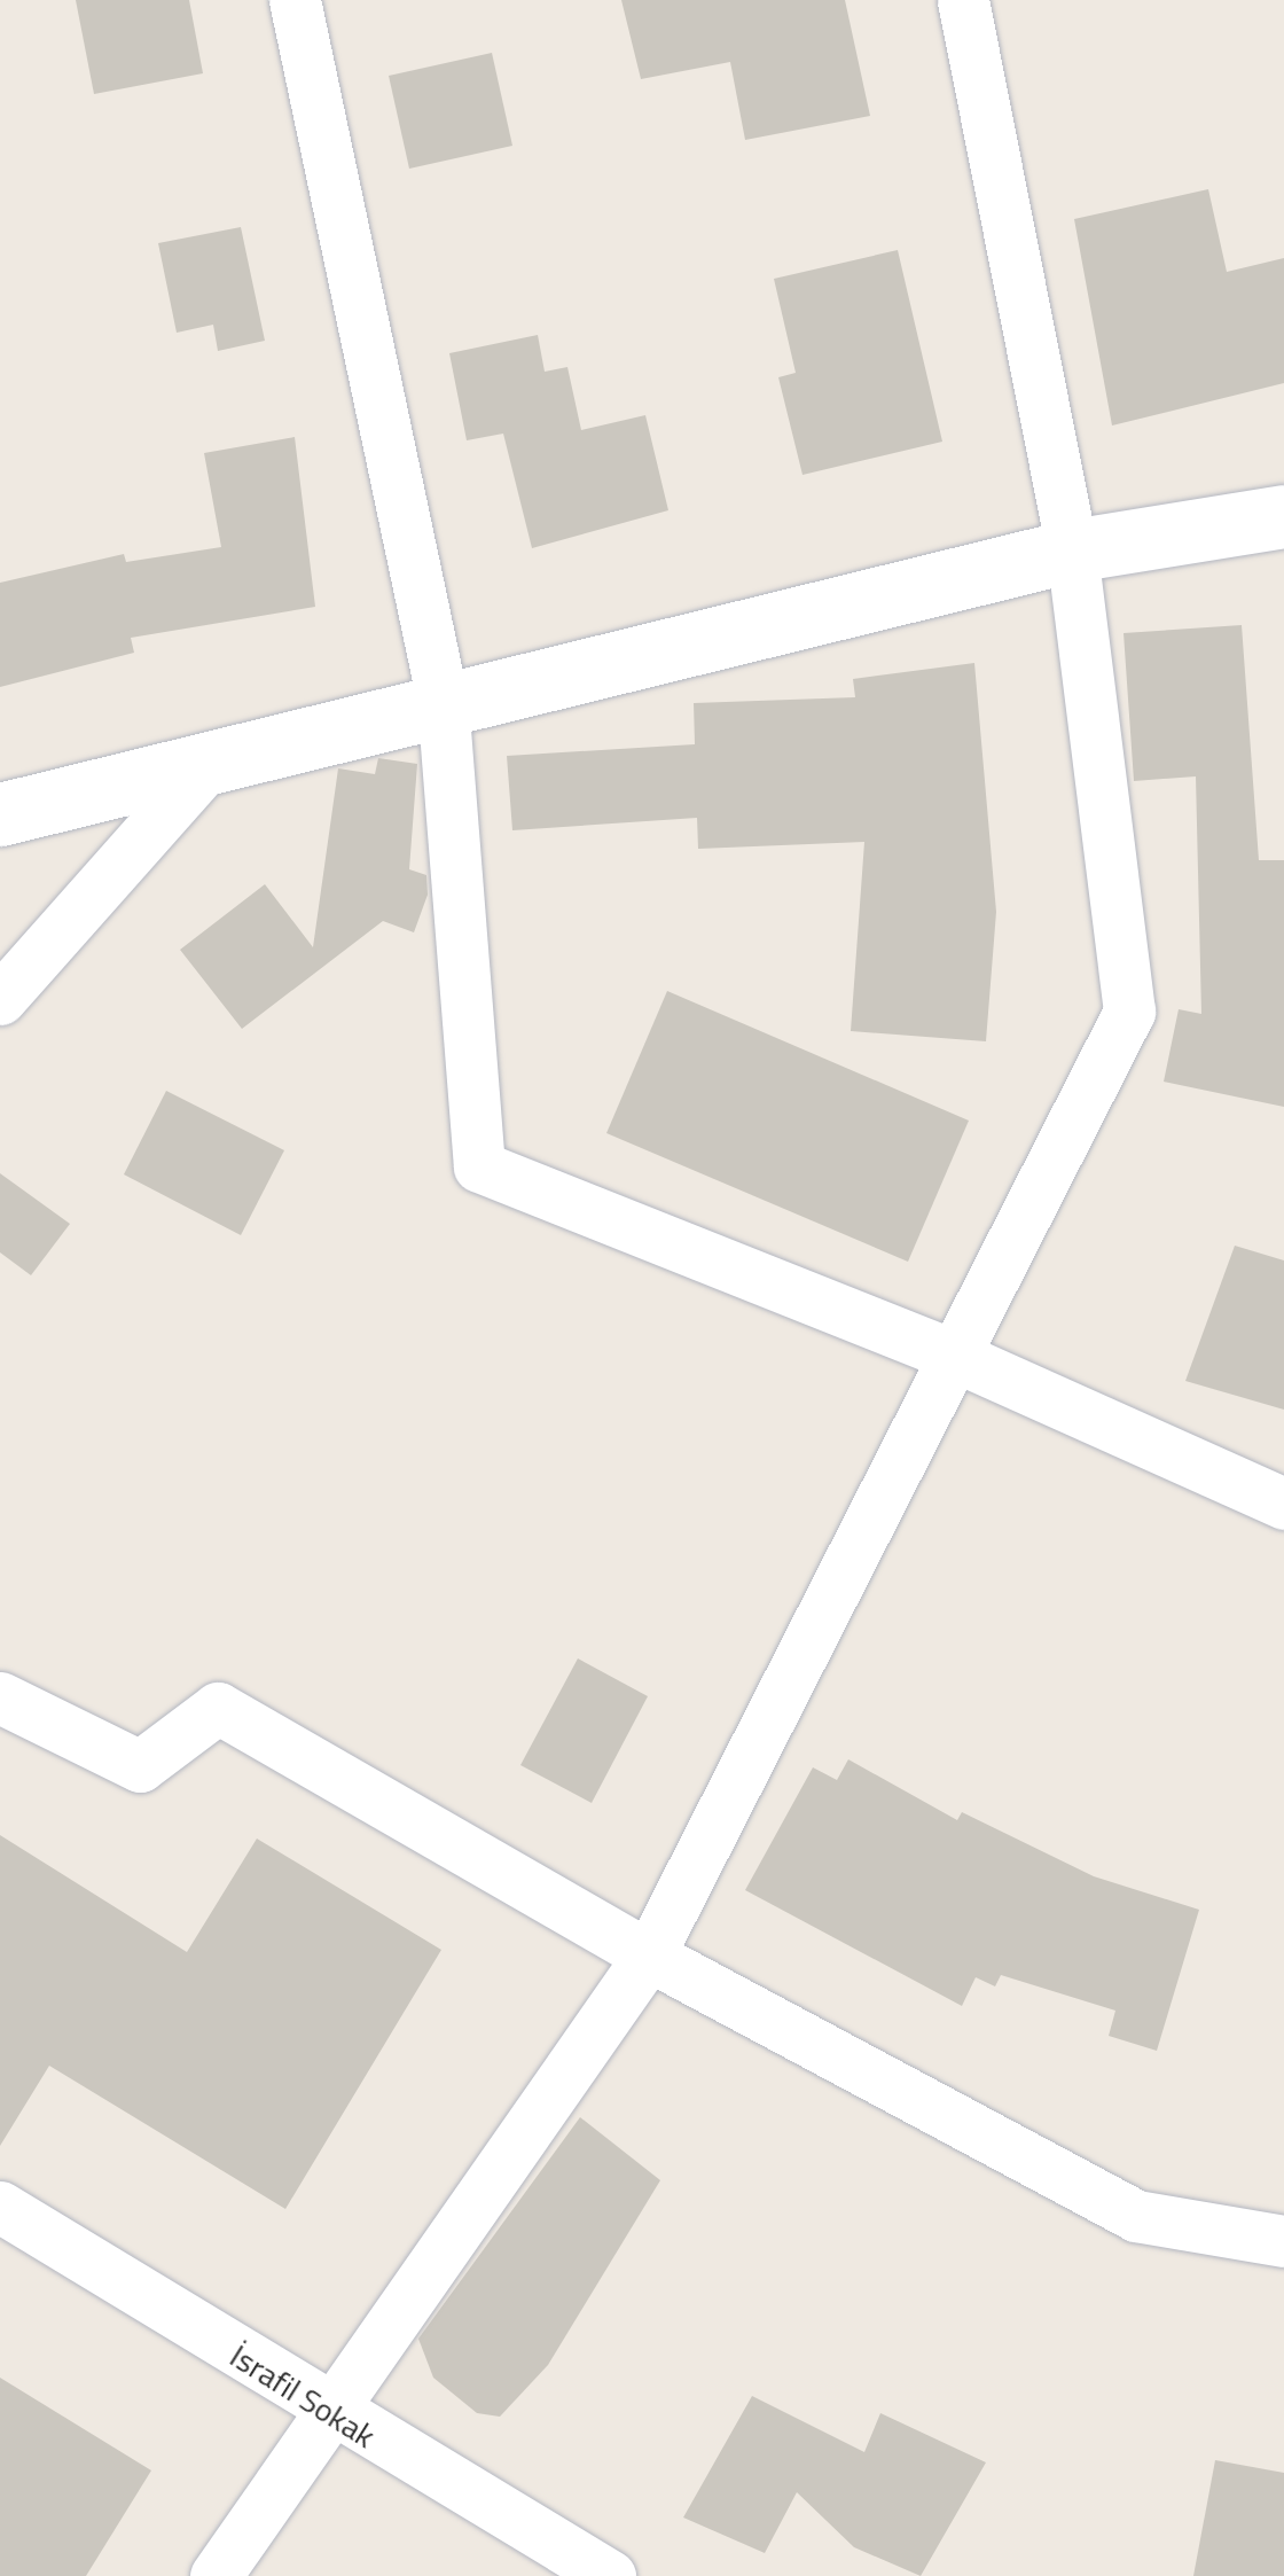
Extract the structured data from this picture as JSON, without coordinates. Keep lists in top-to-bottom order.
{
  "streets": {
    "street": ["İsrafil Sokak"]
  }
}
